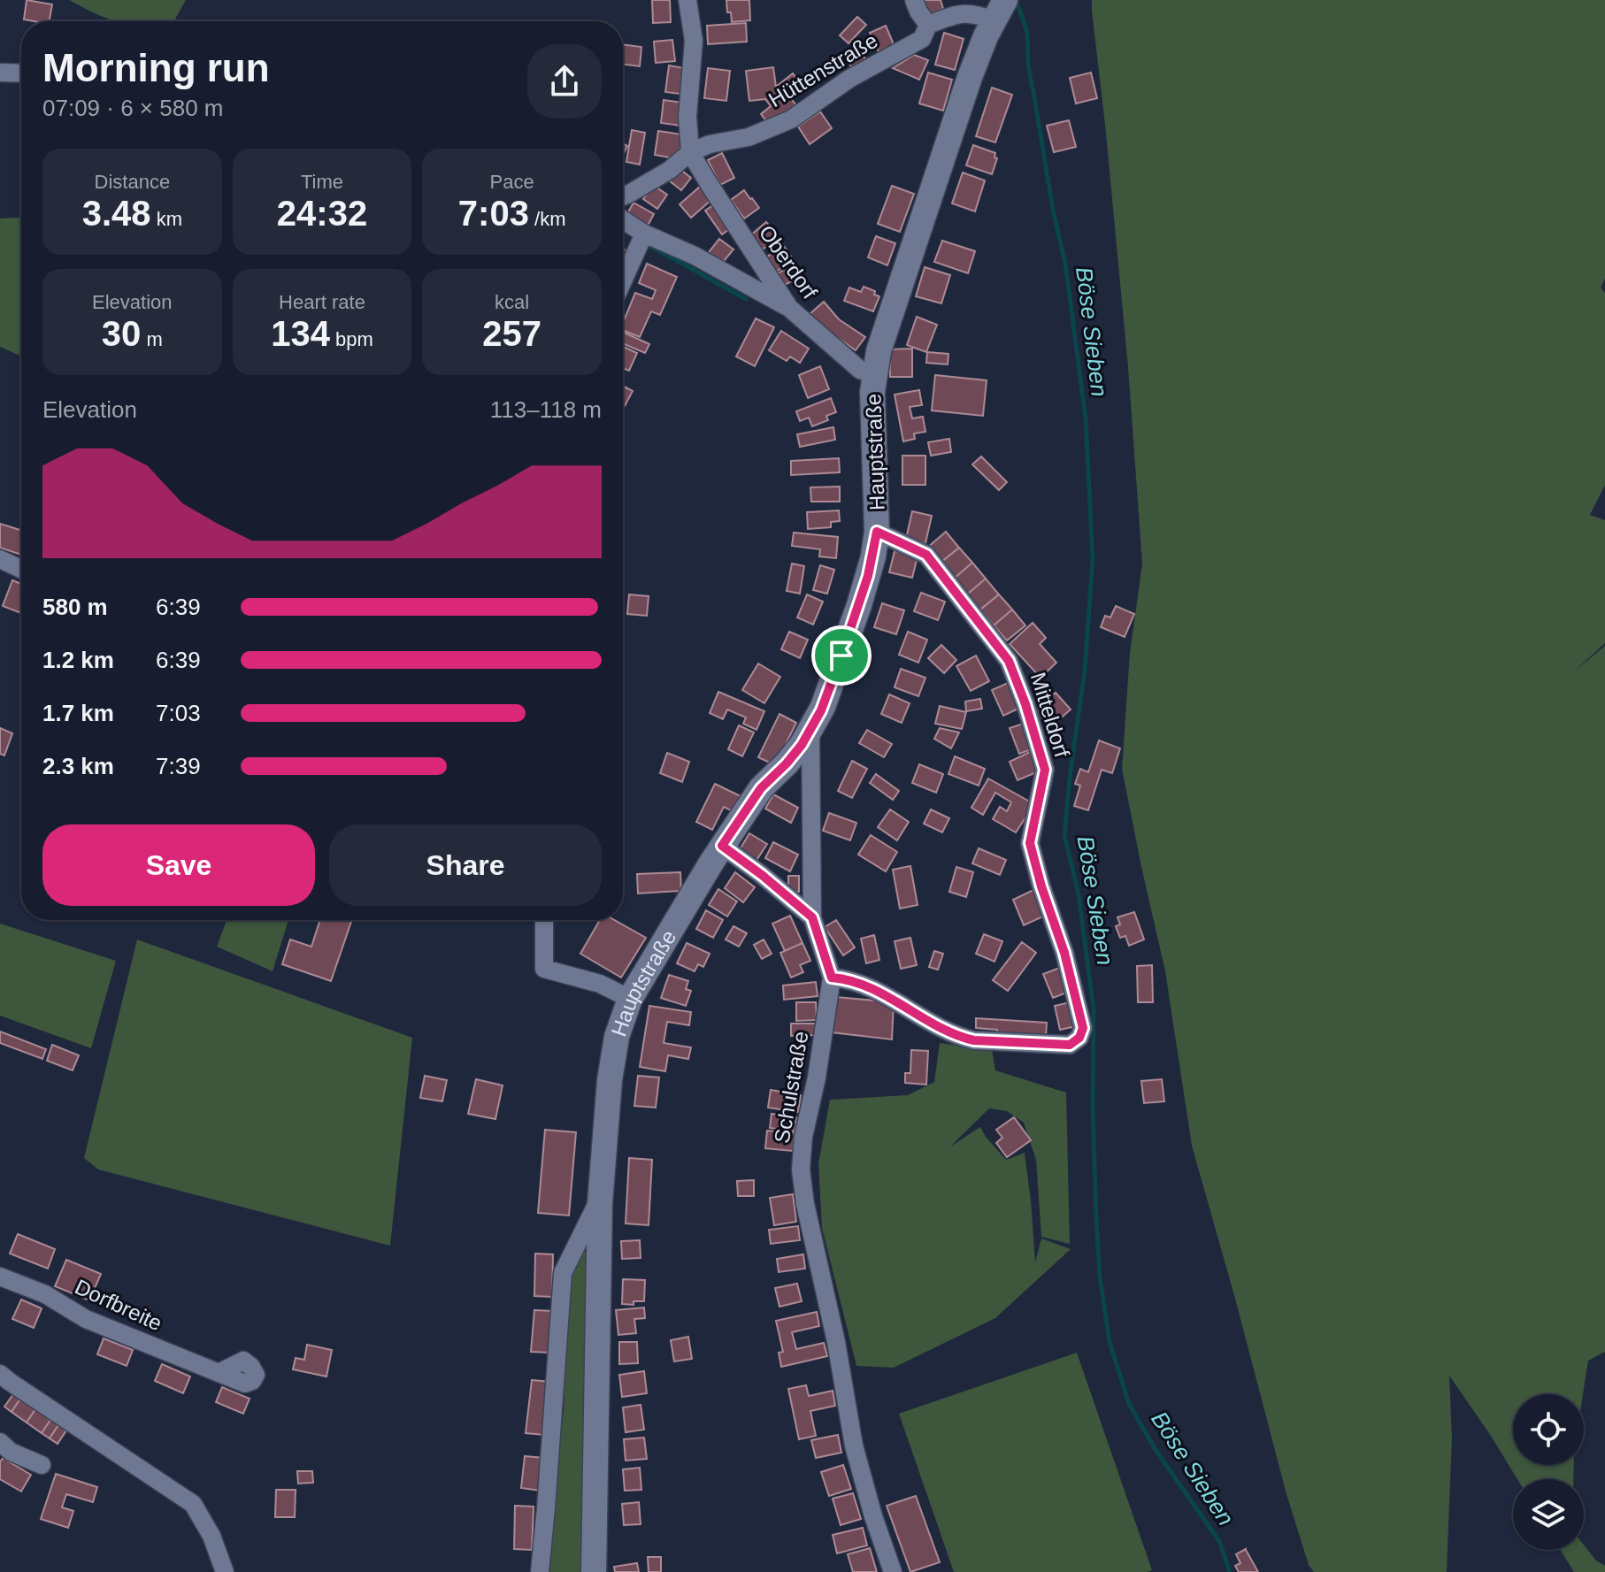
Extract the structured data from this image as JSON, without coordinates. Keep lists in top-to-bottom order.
{
  "streets": {
    "main road": ["Hauptstraße"],
    "street": [
      "Hüttenstraße",
      "Oberdorf",
      "Mitteldorf",
      "Schulstraße",
      "Dorfbreite"
    ]
  },
  "crossings": [
    ["Hüttenstraße", "Oberdorf"],
    ["Hüttenstraße", "Hauptstraße"],
    ["Oberdorf", "Hauptstraße"],
    ["Hauptstraße", "Mitteldorf"],
    ["Hauptstraße", "Schulstraße"],
    ["Mitteldorf", "Schulstraße"]
  ],
  "water": ["Böse Sieben"],
  "page": {
    "heading": ["Morning run", "07:09 · 6 × 580 m"],
    "stats": [
      ["Distance", "3.48 km"],
      ["Time", "24:32"],
      ["Pace", "7:03 /km"],
      ["Elevation", "30 m"],
      ["Heart rate", "134 bpm"],
      ["kcal", "257"]
    ],
    "chart": ["Elevation", "113–118 m"],
    "list": [
      {
        "name": "580 m",
        "note": "6:39"
      },
      {
        "name": "1.2 km",
        "note": "6:39"
      },
      {
        "name": "1.7 km",
        "note": "7:03"
      },
      {
        "name": "2.3 km",
        "note": "7:39"
      }
    ],
    "buttons": ["Save", "Share"]
  }
}
